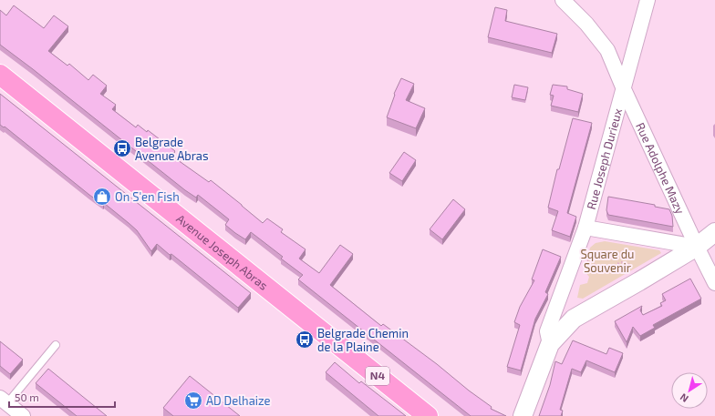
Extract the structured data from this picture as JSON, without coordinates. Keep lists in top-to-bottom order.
{
  "streets": {
    "main road": ["Avenue Joseph Abras", "N4"],
    "street": ["Rue Joseph Durieux", "Rue Adolphe Mazy"]
  },
  "crossings": [
    ["Rue Joseph Durieux", "Rue Adolphe Mazy"]
  ],
  "parks": ["Square du Souvenir"],
  "places": {
    "bus stop": ["Belgrade Avenue Abras", "Belgrade Chemin de la Plaine"],
    "shop": ["On S'en Fish"],
    "supermarket": ["AD Delhaize"]
  },
  "scale_bar": "50 m",
  "north": "bottom left"
}
